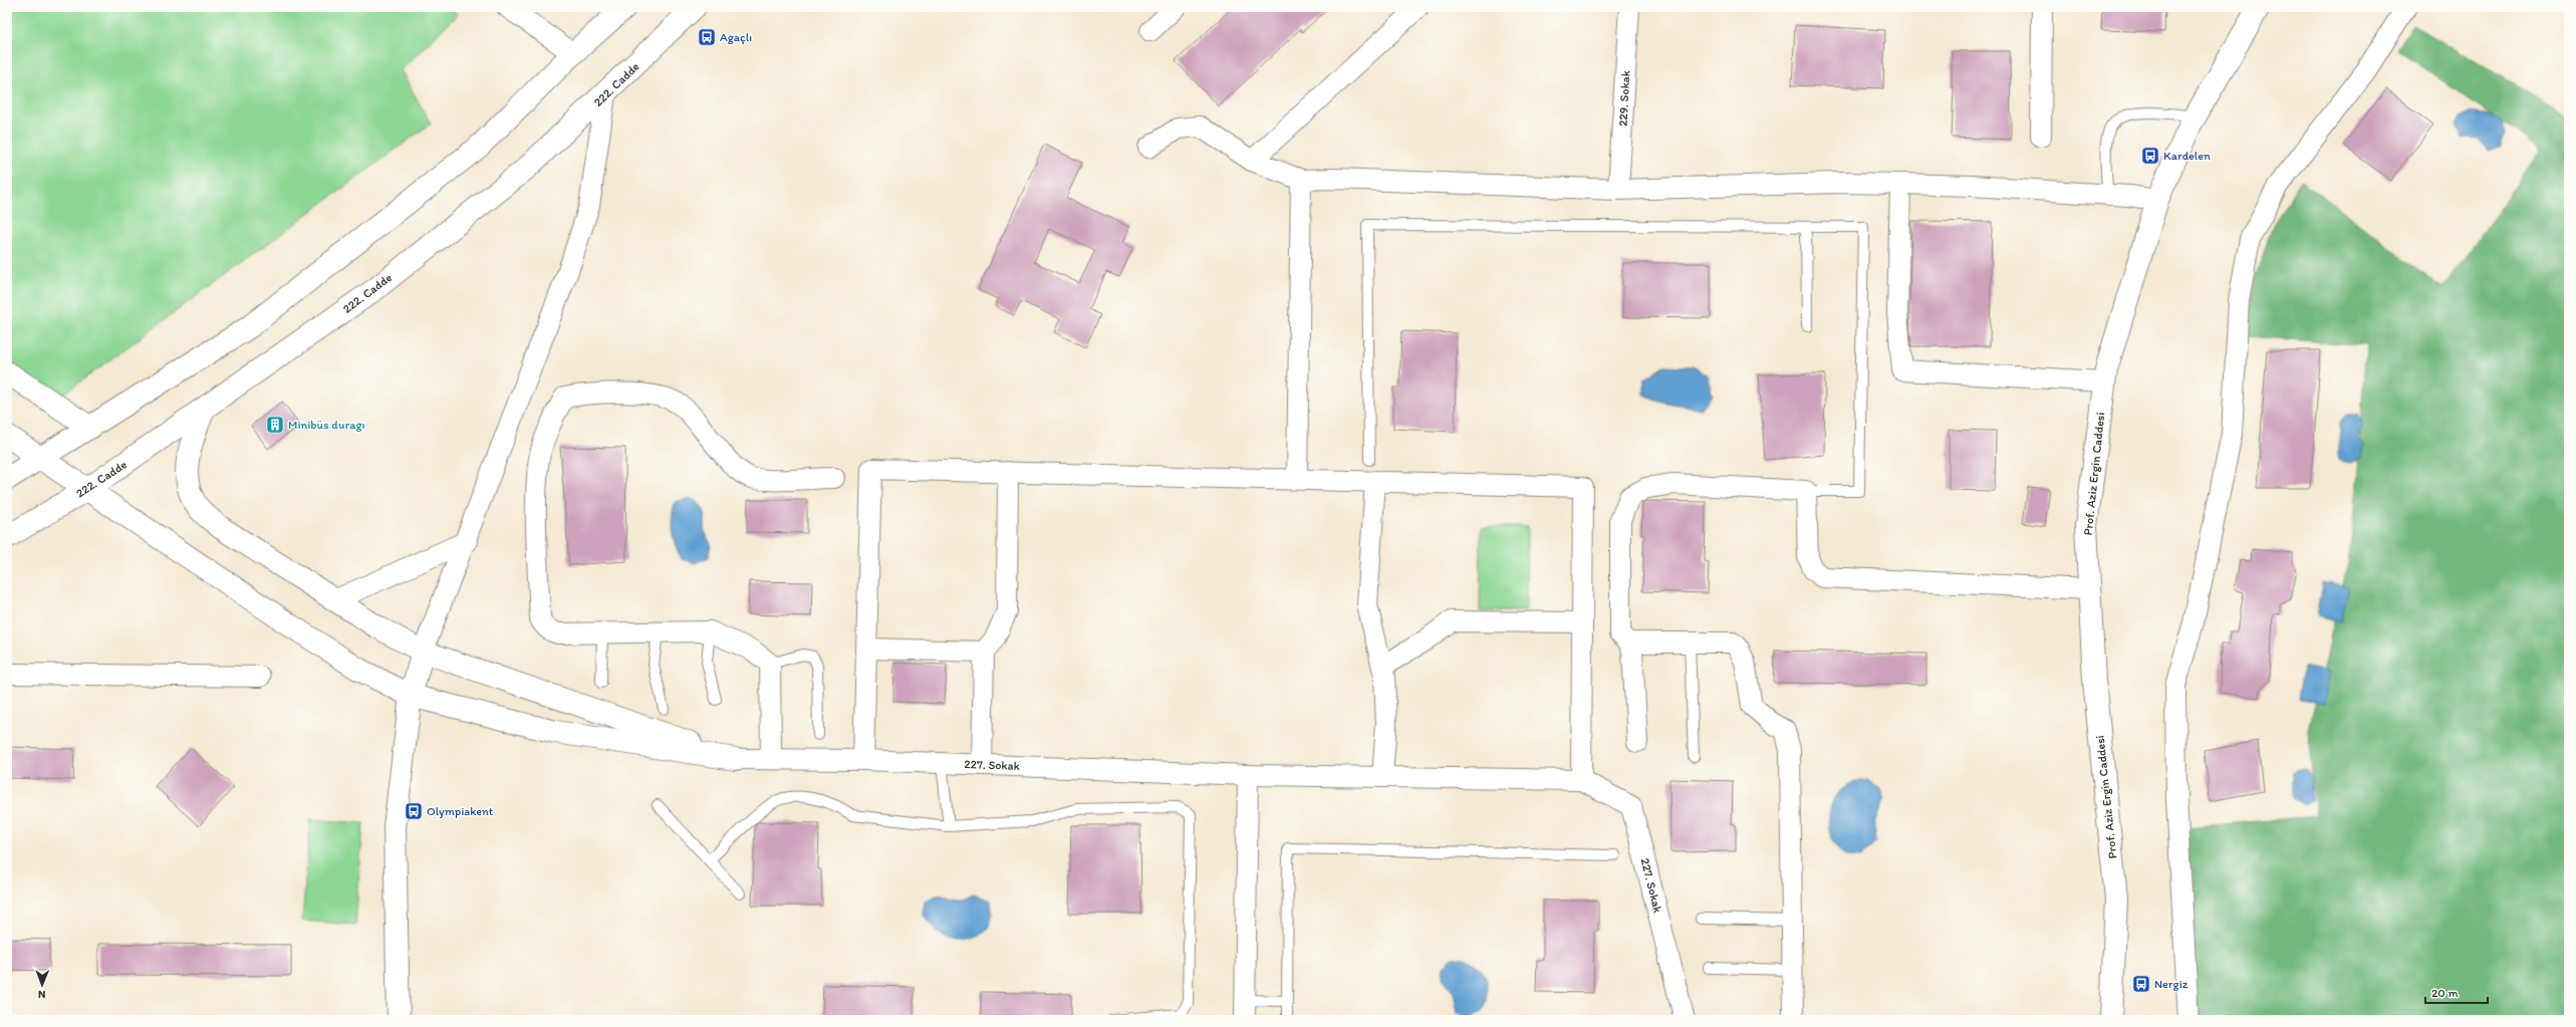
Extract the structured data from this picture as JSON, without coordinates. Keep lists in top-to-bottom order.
{
  "streets": {
    "street": [
      "222. Cadde",
      "229. Sokak",
      "Prof. Aziz Ergin Caddesi",
      "227. Sokak"
    ]
  },
  "places": {
    "bus stop": [
      "Ağaçlı",
      "Kardelen",
      "Olympiakent",
      "Nergiz"
    ],
    "building": ["Minibüs durağı"]
  },
  "scale_bar": "20 m",
  "north": "bottom"
}
